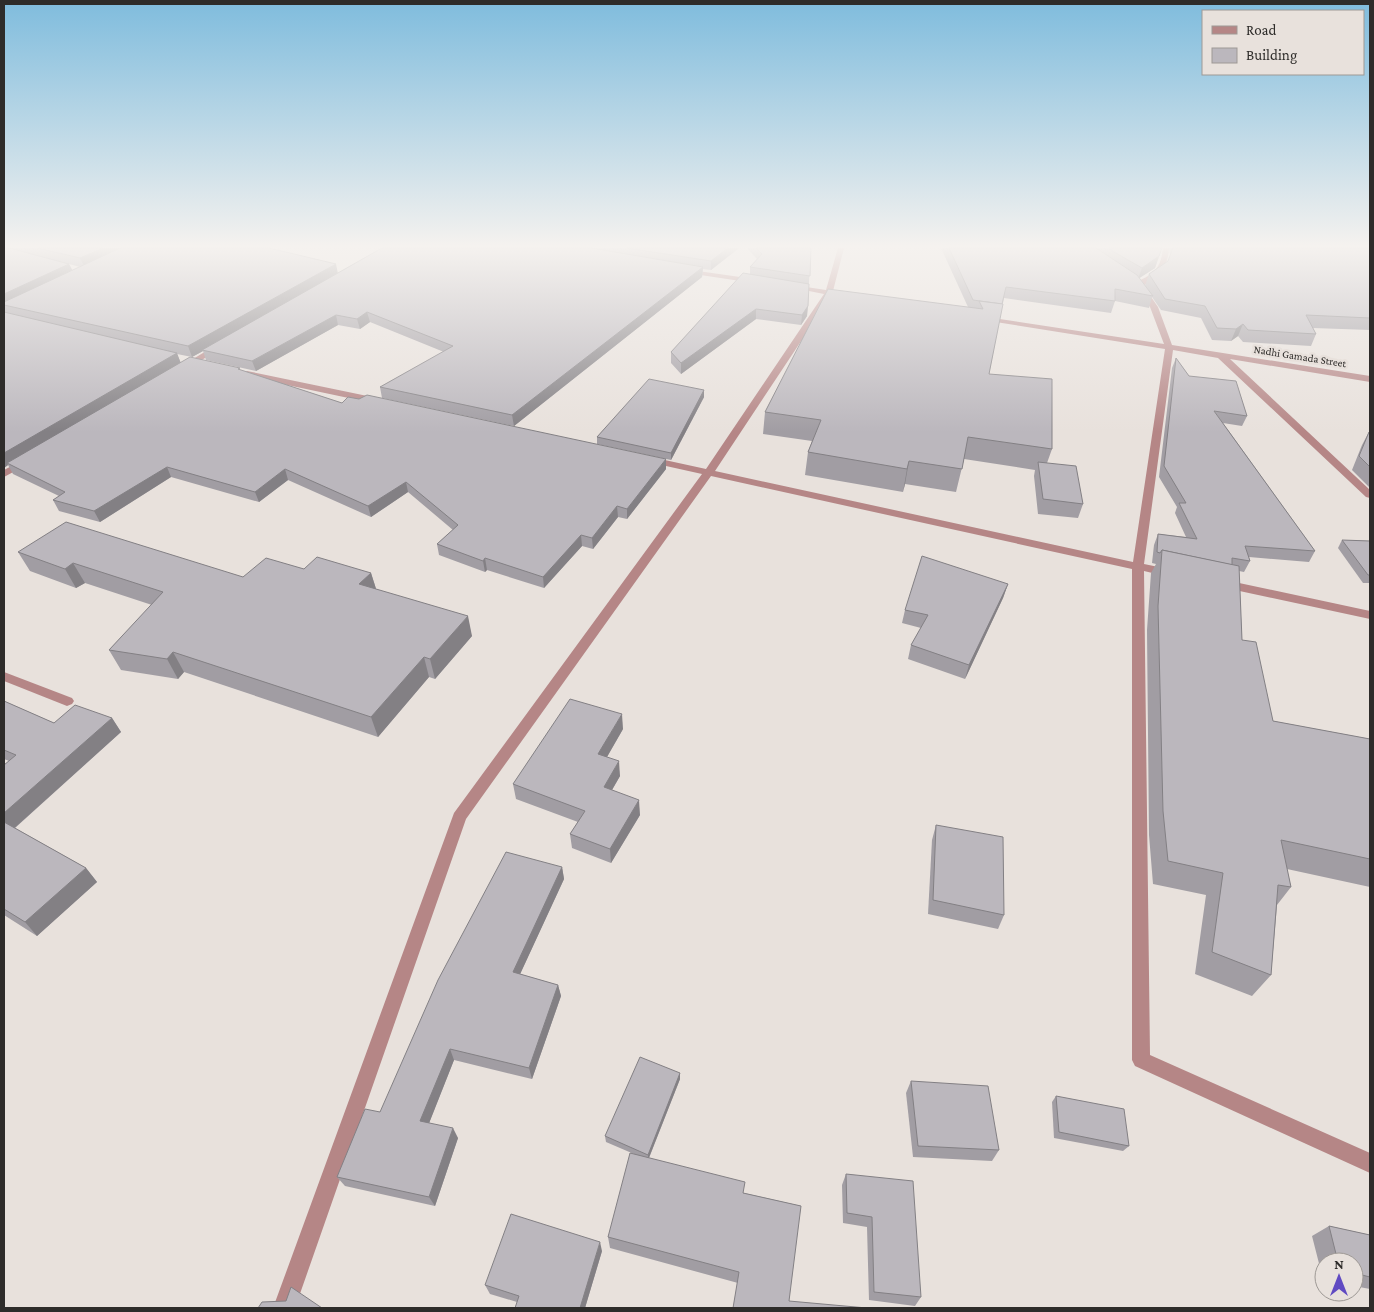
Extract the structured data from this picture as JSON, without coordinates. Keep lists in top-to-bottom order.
{
  "streets": {
    "street": ["Nadhi Gamada Street"]
  },
  "legend": ["Road", "Building"],
  "north": "top"
}
